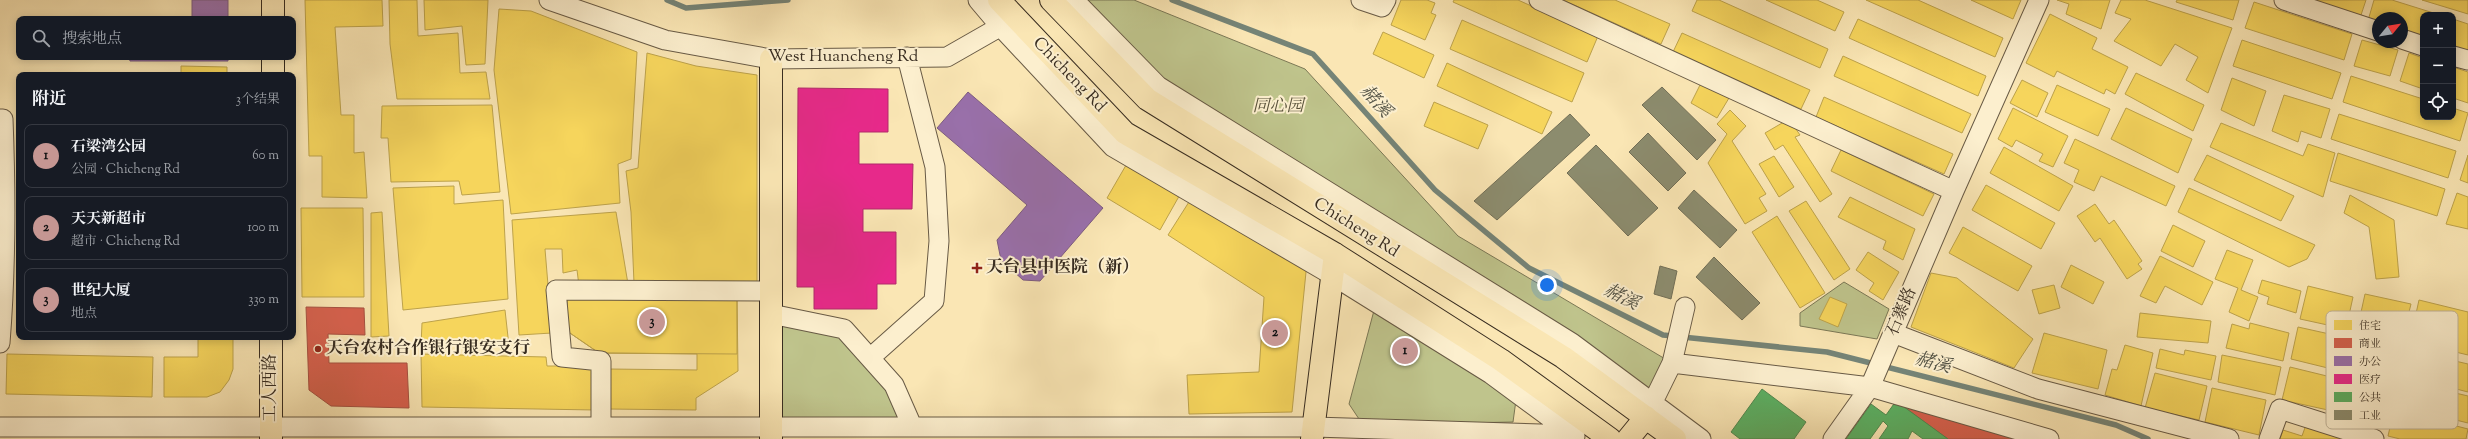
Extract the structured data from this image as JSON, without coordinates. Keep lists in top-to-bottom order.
{
  "streets": {
    "main road": ["Chicheng Rd", "工人西路"],
    "street": ["West Huancheng Rd", "石寨路"]
  },
  "crossings": [
    ["West Huancheng Rd", "Chicheng Rd"]
  ],
  "water": ["赭溪"],
  "parks": ["同心园"],
  "places": {
    "health": ["天台县中医院（新）"],
    "other": ["天台农村合作银行银安支行"]
  },
  "legend": [
    "住宅",
    "商业",
    "办公",
    "医疗",
    "公共",
    "工业"
  ],
  "north": "top right",
  "page": {
    "map_buttons": ["+", "−"],
    "search": "搜索地点",
    "heading": ["附近", "3个结果"],
    "list": [
      {
        "mark": "1",
        "name": "石梁湾公园",
        "note": "公园 · Chicheng Rd",
        "value": "60 m"
      },
      {
        "mark": "2",
        "name": "天天新超市",
        "note": "超市 · Chicheng Rd",
        "value": "100 m"
      },
      {
        "mark": "3",
        "name": "世纪大厦",
        "note": "地点",
        "value": "330 m"
      }
    ],
    "pins": ["3", "2", "1"]
  }
}
